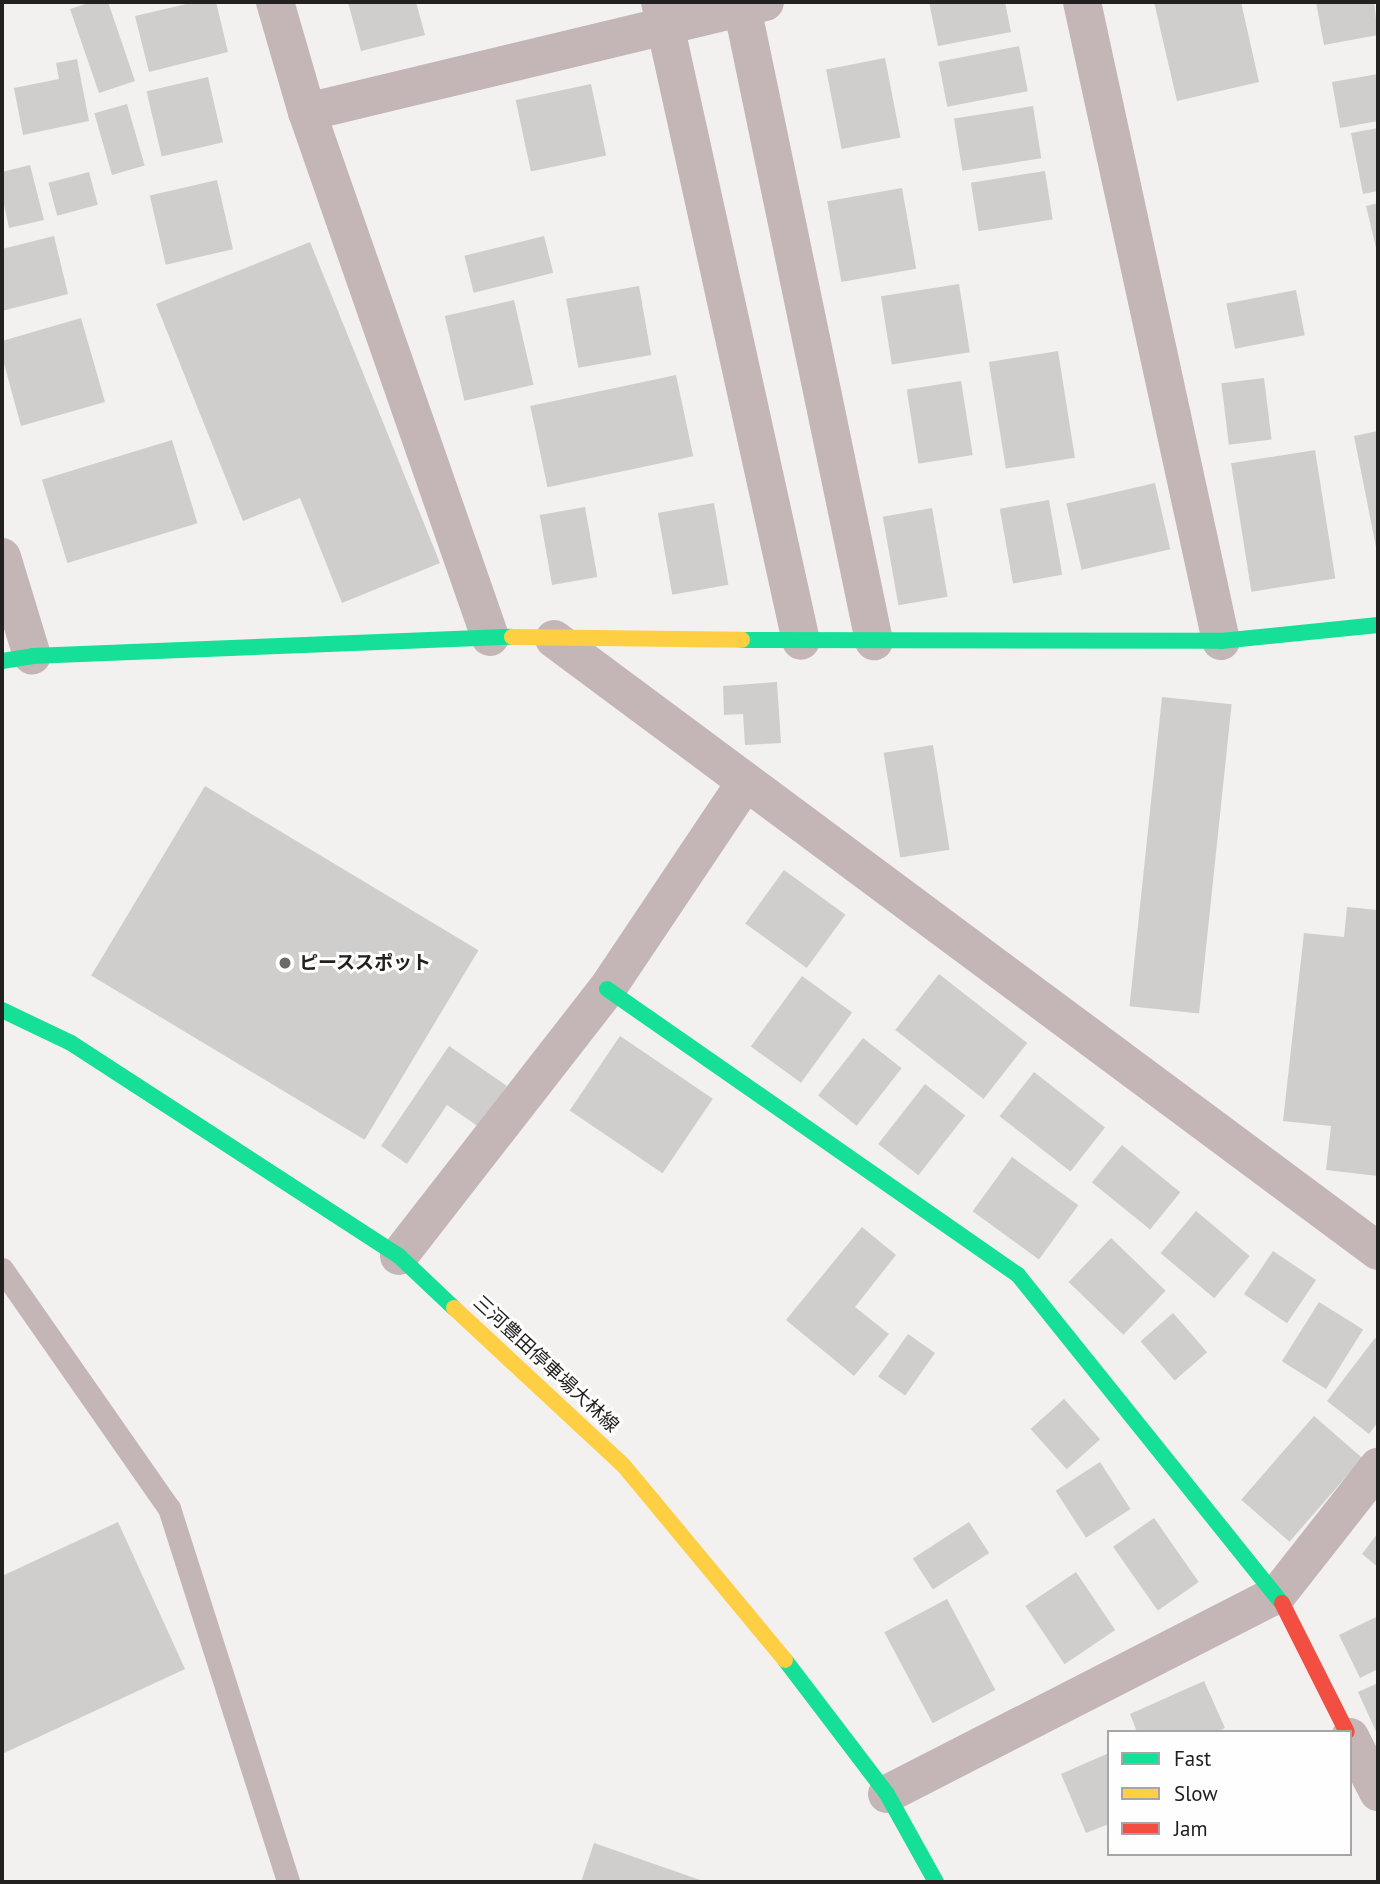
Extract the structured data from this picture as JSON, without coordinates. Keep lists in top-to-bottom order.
{
  "streets": {
    "street": ["三河豊田停車場大林線"]
  },
  "places": ["ピーススポット"],
  "legend": ["Fast", "Slow", "Jam"]
}
